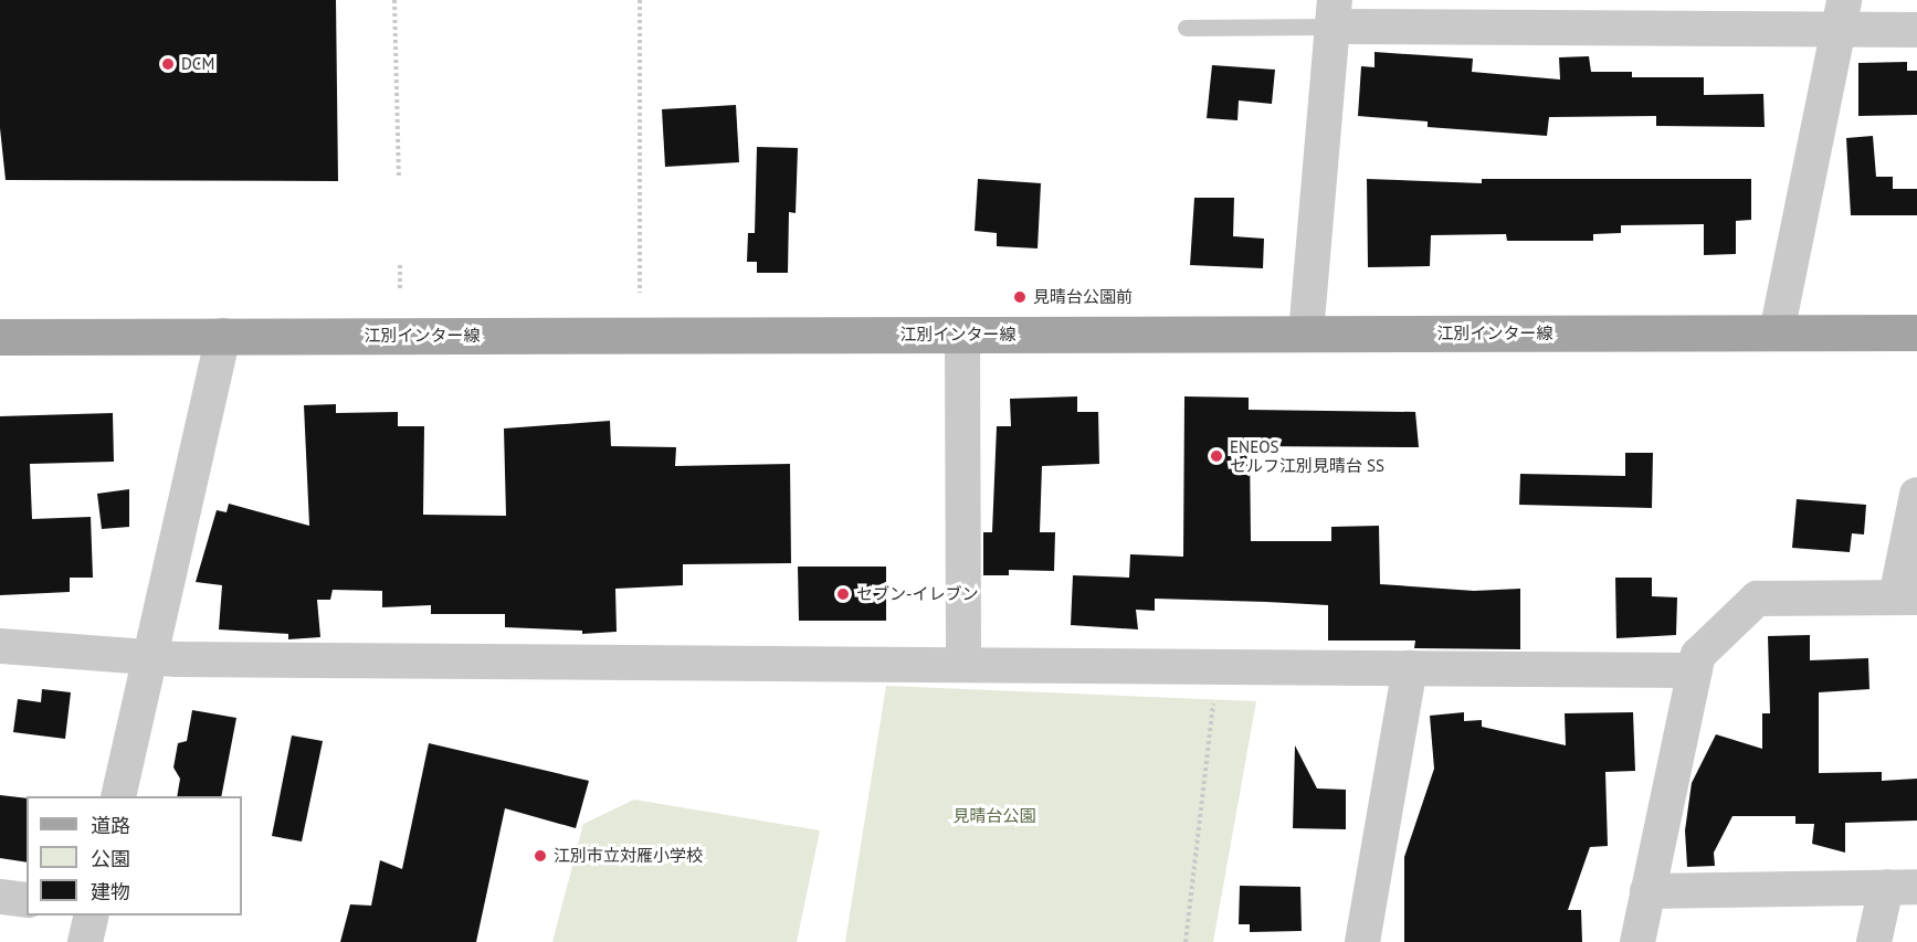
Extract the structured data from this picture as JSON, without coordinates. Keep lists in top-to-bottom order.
{
  "streets": {
    "main road": ["江別インター線"]
  },
  "parks": ["見晴台公園"],
  "places": [
    "DCM",
    "見晴台公園前",
    "ENEOS セルフ江別見晴台 SS",
    "セブン-イレブン",
    "江別市立対雁小学校"
  ],
  "legend": ["道路", "公園", "建物"]
}
